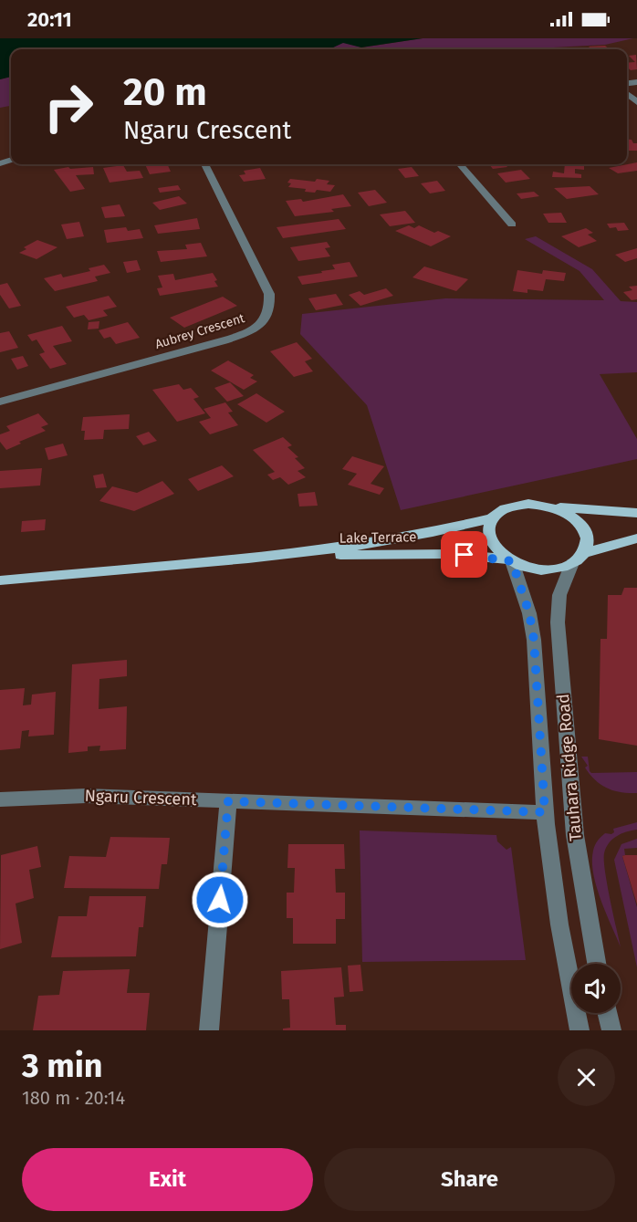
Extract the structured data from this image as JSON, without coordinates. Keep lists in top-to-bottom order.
{
  "streets": {
    "main road": ["Lake Terrace"],
    "street": ["Aubrey Crescent", "Tauhara Ridge Road", "Ngaru Crescent"]
  },
  "crossings": [
    ["Lake Terrace", "Tauhara Ridge Road"],
    ["Tauhara Ridge Road", "Ngaru Crescent"]
  ],
  "page": {
    "status": "20:11",
    "turn": ["20 m", "Ngaru Crescent"],
    "heading": ["3 min", "180 m · 20:14"],
    "buttons": ["Exit", "Share"]
  }
}
